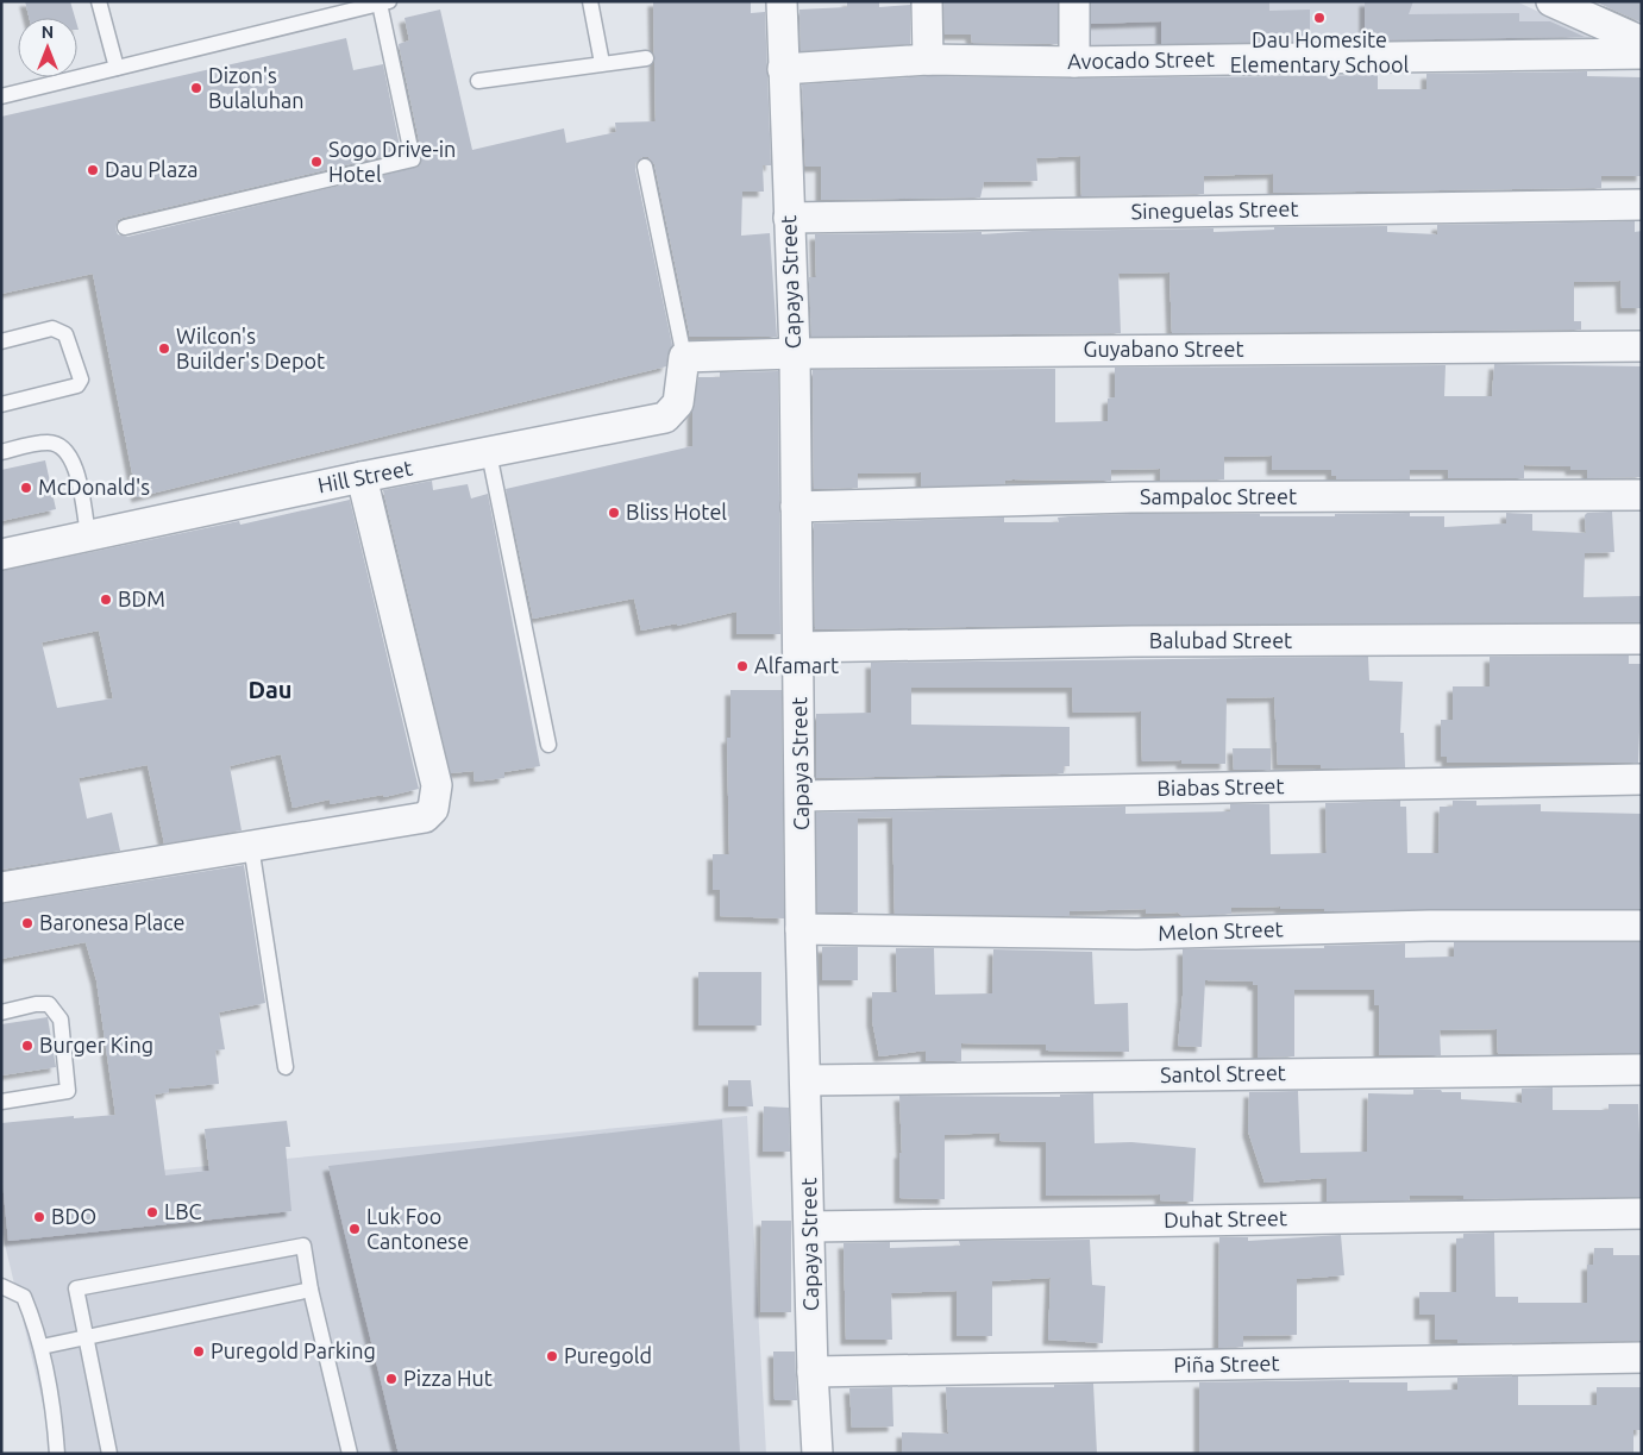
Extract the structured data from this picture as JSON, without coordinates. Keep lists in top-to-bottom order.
{
  "streets": {
    "street": [
      "Avocado Street",
      "Sineguelas Street",
      "Capaya Street",
      "Guyabano Street",
      "Hill Street",
      "Sampaloc Street",
      "Balubad Street",
      "Biabas Street",
      "Melon Street",
      "Santol Street",
      "Duhat Street",
      "Piña Street"
    ]
  },
  "crossings": [
    ["Avocado Street", "Capaya Street"],
    ["Sineguelas Street", "Capaya Street"],
    ["Capaya Street", "Guyabano Street"],
    ["Capaya Street", "Sampaloc Street"],
    ["Capaya Street", "Balubad Street"],
    ["Capaya Street", "Biabas Street"],
    ["Capaya Street", "Melon Street"],
    ["Capaya Street", "Santol Street"],
    ["Capaya Street", "Duhat Street"],
    ["Capaya Street", "Piña Street"],
    ["Guyabano Street", "Hill Street"]
  ],
  "districts": ["Dau"],
  "places": [
    "Dau Homesite Elementary School",
    "Dizon's Bulaluhan",
    "Sogo Drive-in Hotel",
    "Dau Plaza",
    "Wilcon's Builder's Depot",
    "McDonald's",
    "Bliss Hotel",
    "BDM",
    "Alfamart",
    "Baronesa Place",
    "Burger King",
    "LBC",
    "BDO",
    "Luk Foo Cantonese",
    "Puregold Parking",
    "Puregold",
    "Pizza Hut"
  ],
  "north": "top"
}
